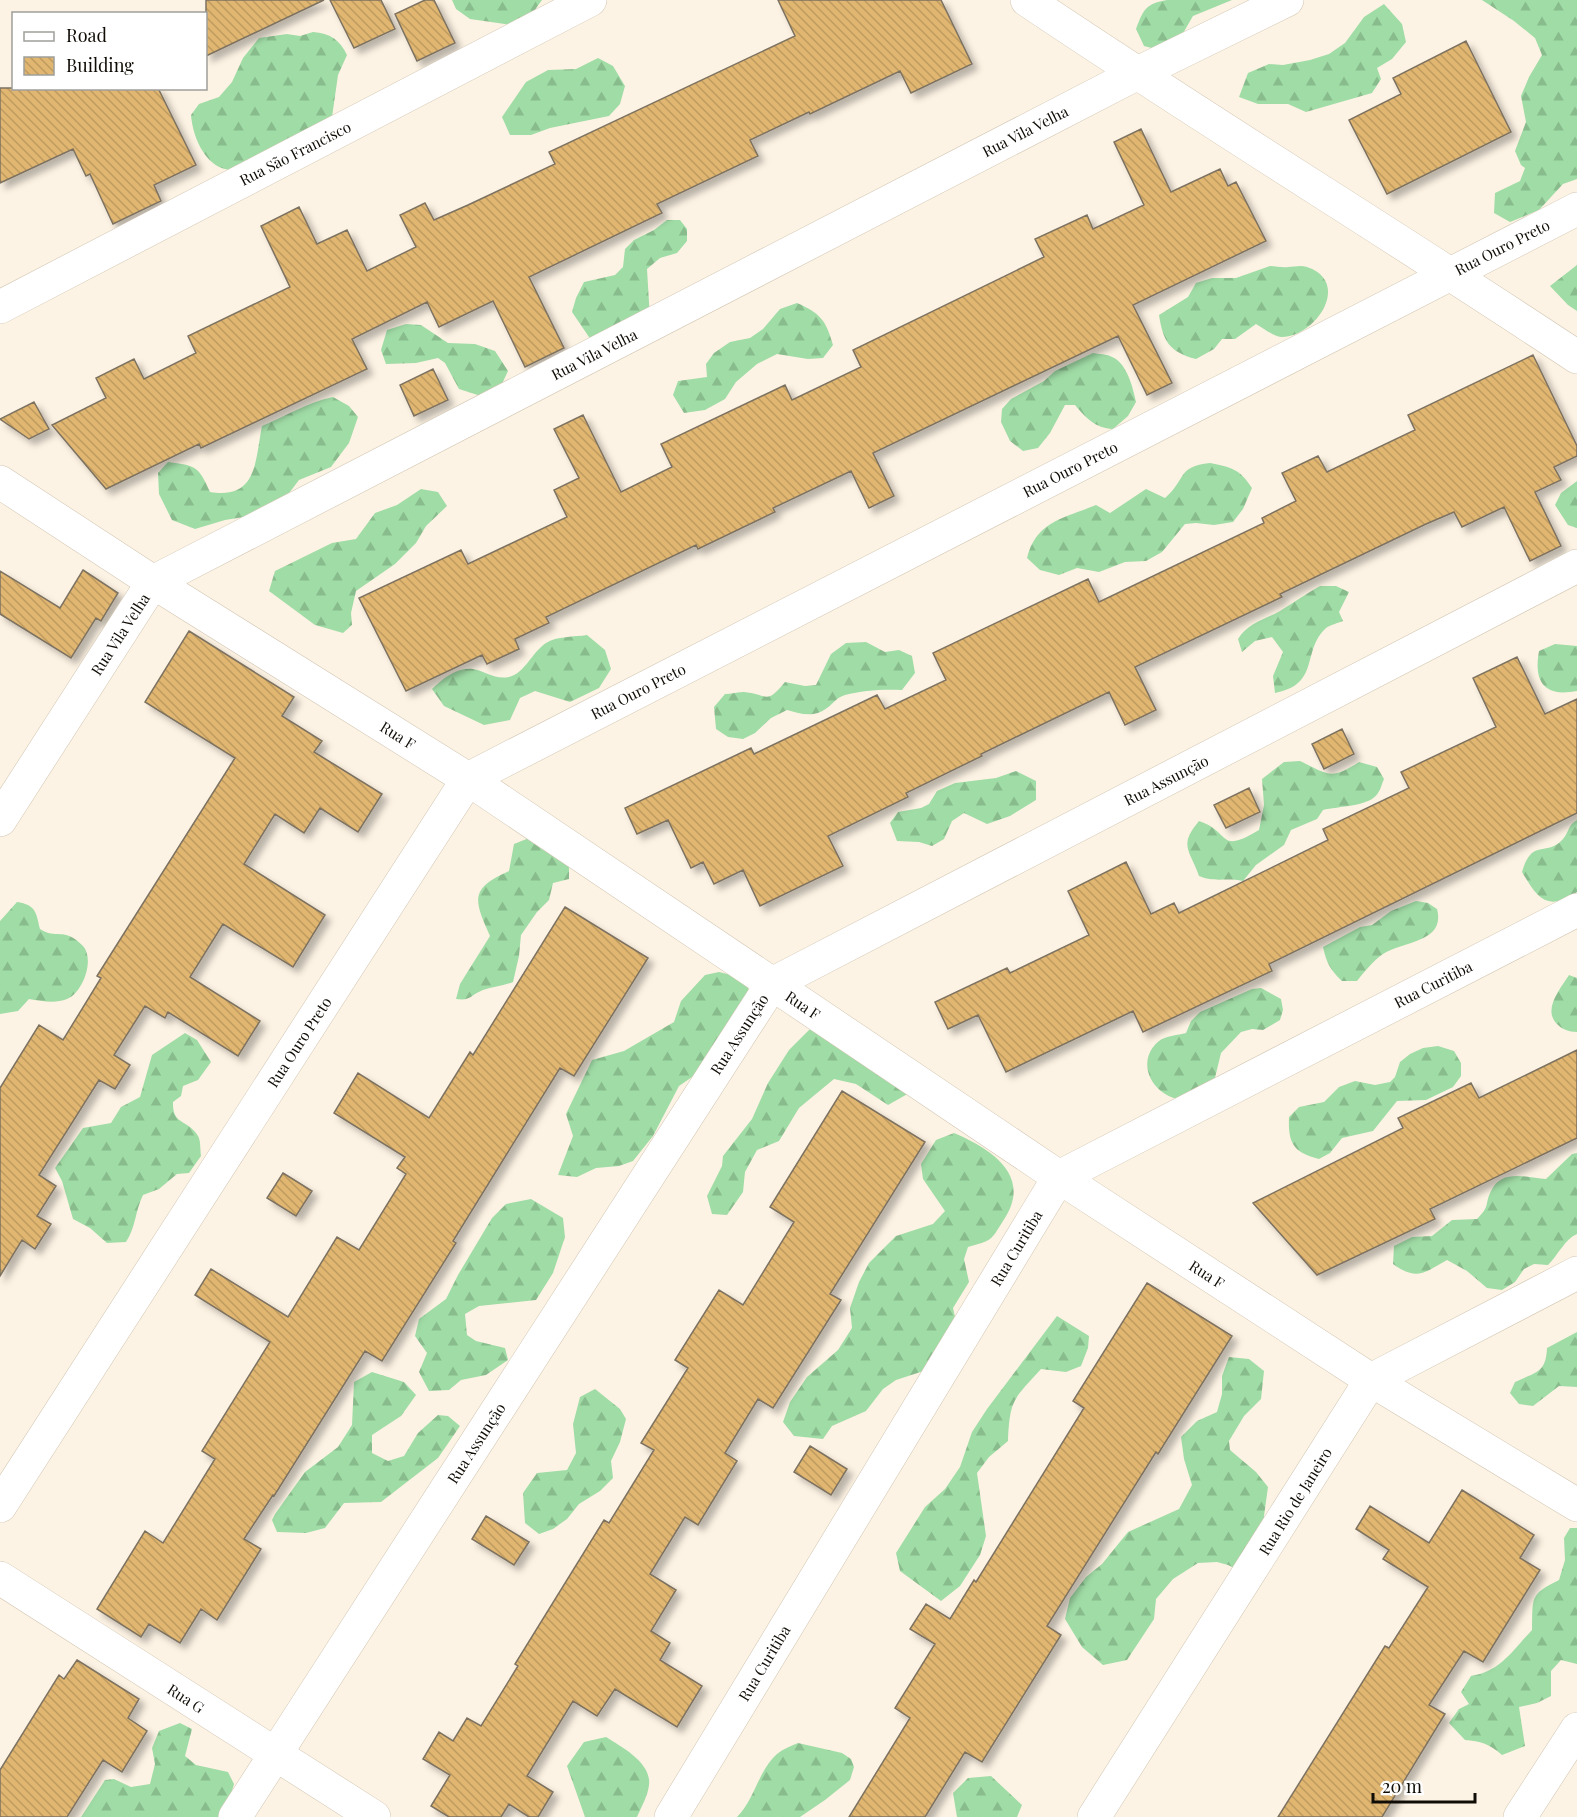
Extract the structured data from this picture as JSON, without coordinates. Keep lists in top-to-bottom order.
{
  "streets": {
    "street": [
      "Rua Vila Velha",
      "Rua São Francisco",
      "Rua Ouro Preto",
      "Rua F",
      "Rua Assunção",
      "Rua Curitiba",
      "Rua Rio de Janeiro",
      "Rua G"
    ]
  },
  "crossings": [
    ["Rua Vila Velha", "Rua F"],
    ["Rua Ouro Preto", "Rua F"],
    ["Rua F", "Rua Assunção"],
    ["Rua F", "Rua Curitiba"],
    ["Rua F", "Rua Rio de Janeiro"],
    ["Rua Assunção", "Rua G"]
  ],
  "legend": ["Road", "Building"],
  "scale_bar": "20 m"
}
